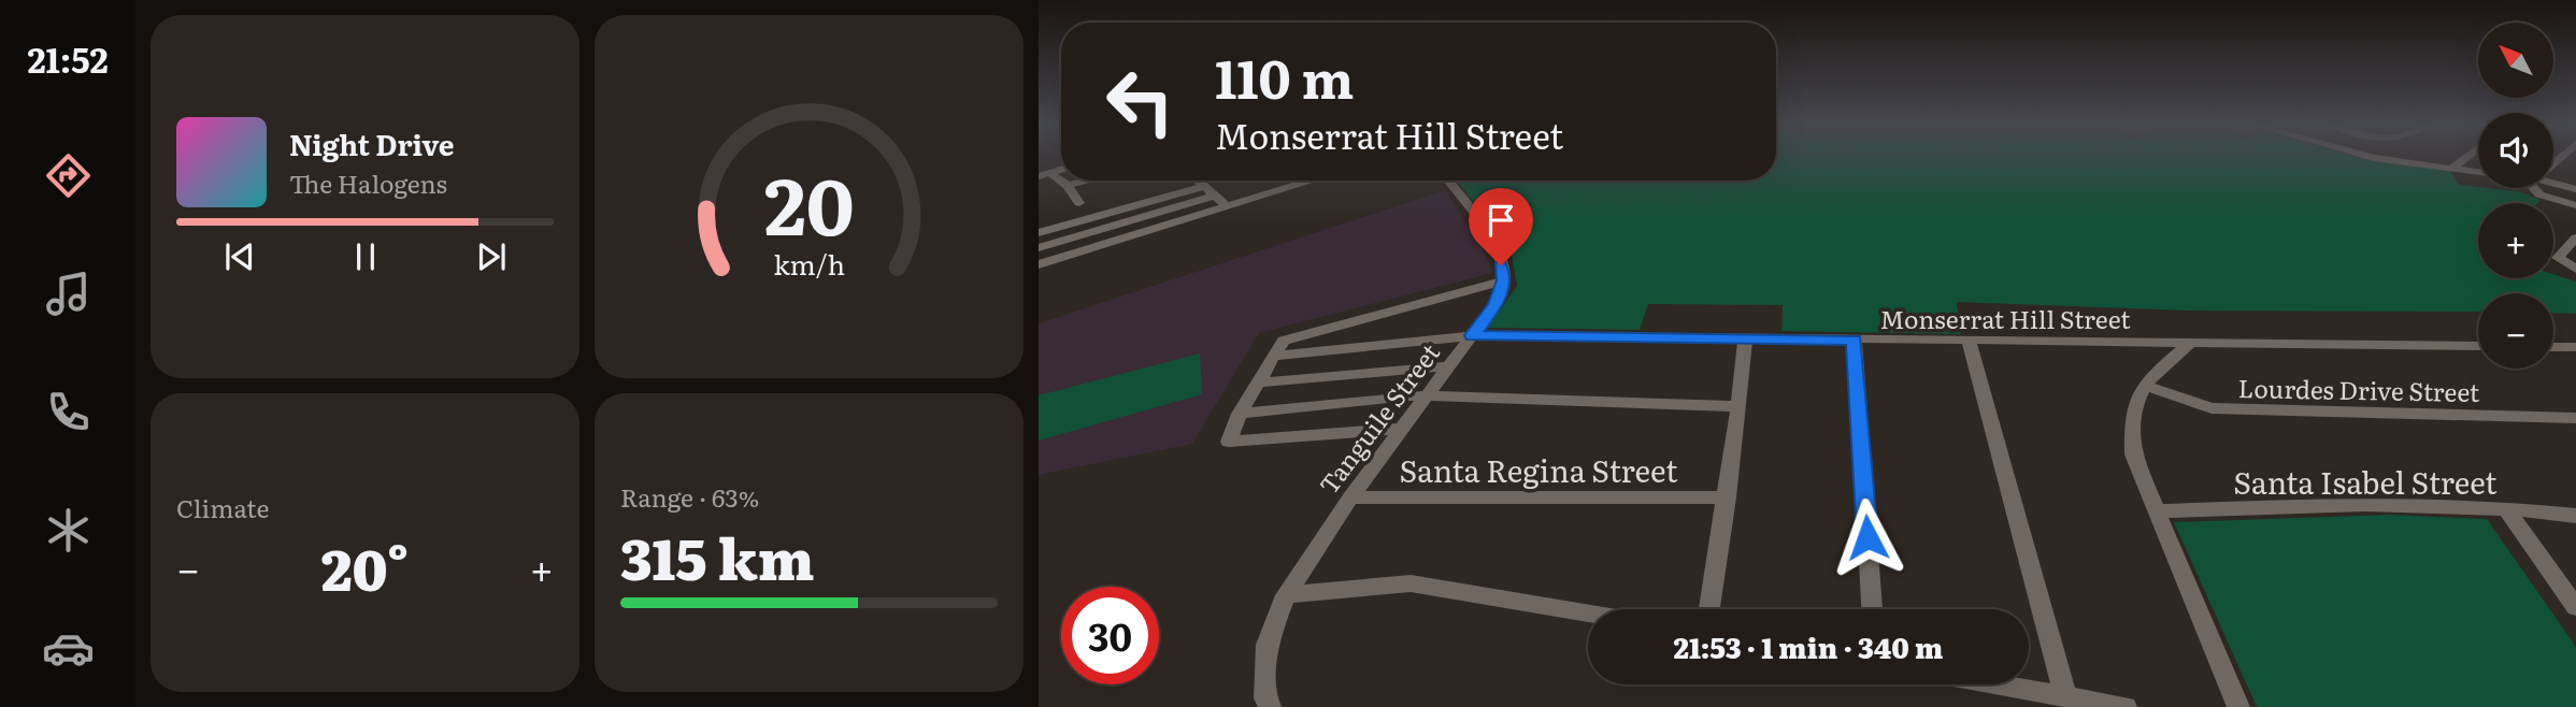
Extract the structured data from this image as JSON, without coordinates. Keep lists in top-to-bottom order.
{
  "streets": {
    "street": [
      "Monserrat Hill Street",
      "Lourdes Drive Street",
      "Tanguile Street",
      "Santa Regina Street",
      "Santa Isabel Street"
    ]
  },
  "crossings": [
    ["Monserrat Hill Street", "Tanguile Street"],
    ["Tanguile Street", "Santa Regina Street"]
  ],
  "north": "top left",
  "page": {
    "tabs": "21:52",
    "map_buttons": ["+", "−"],
    "turn": ["110 m", "Monserrat Hill Street"],
    "song": ["Night Drive", "The Halogens"],
    "tile": [
      "Climate",
      ["Range · 63%", "315 km"]
    ],
    "heat": ["−", "20°", "+"],
    "limit": "30",
    "trip": "21:53 · 1 min · 340 m",
    "gauge": ["20", "km/h"]
  }
}
